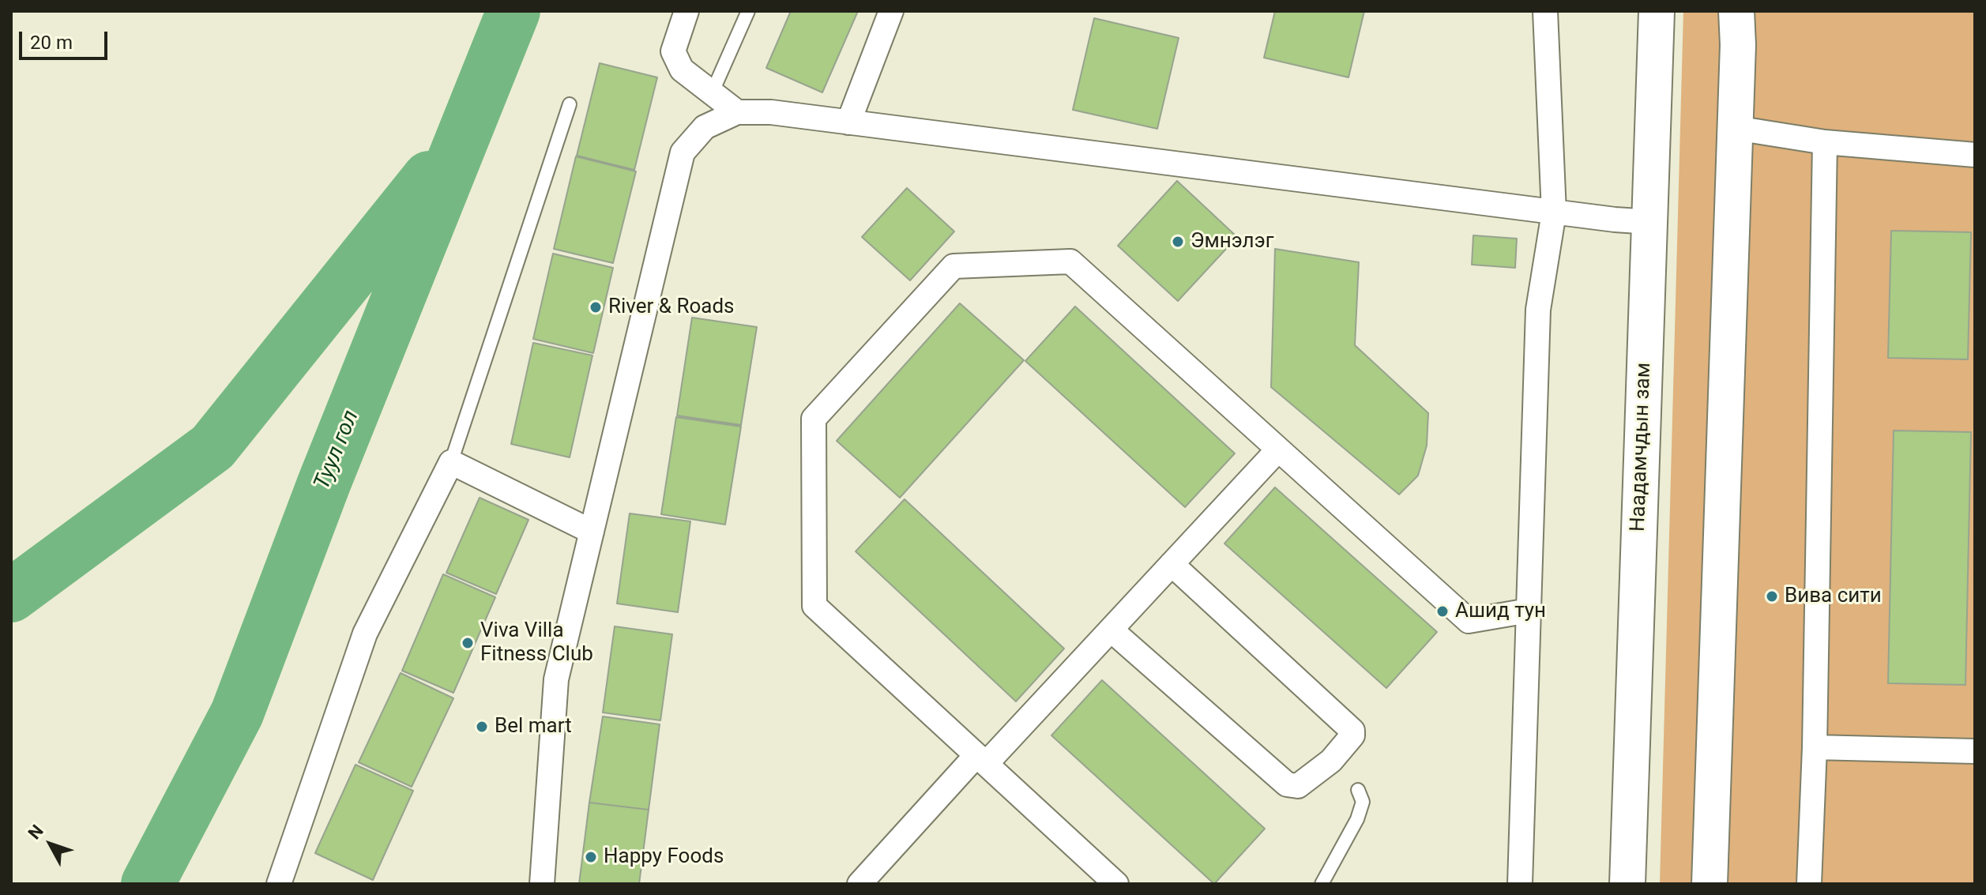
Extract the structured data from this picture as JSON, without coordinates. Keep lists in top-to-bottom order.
{
  "streets": {
    "highway": ["Наадамчдын зам"]
  },
  "water": ["Туул гол"],
  "places": [
    "Эмнэлэг",
    "River & Roads",
    "Вива сити",
    "Ашид тун",
    "Viva Villa Fitness Club",
    "Bel mart",
    "Happy Foods"
  ],
  "scale_bar": "20 m",
  "north": "top left"
}
